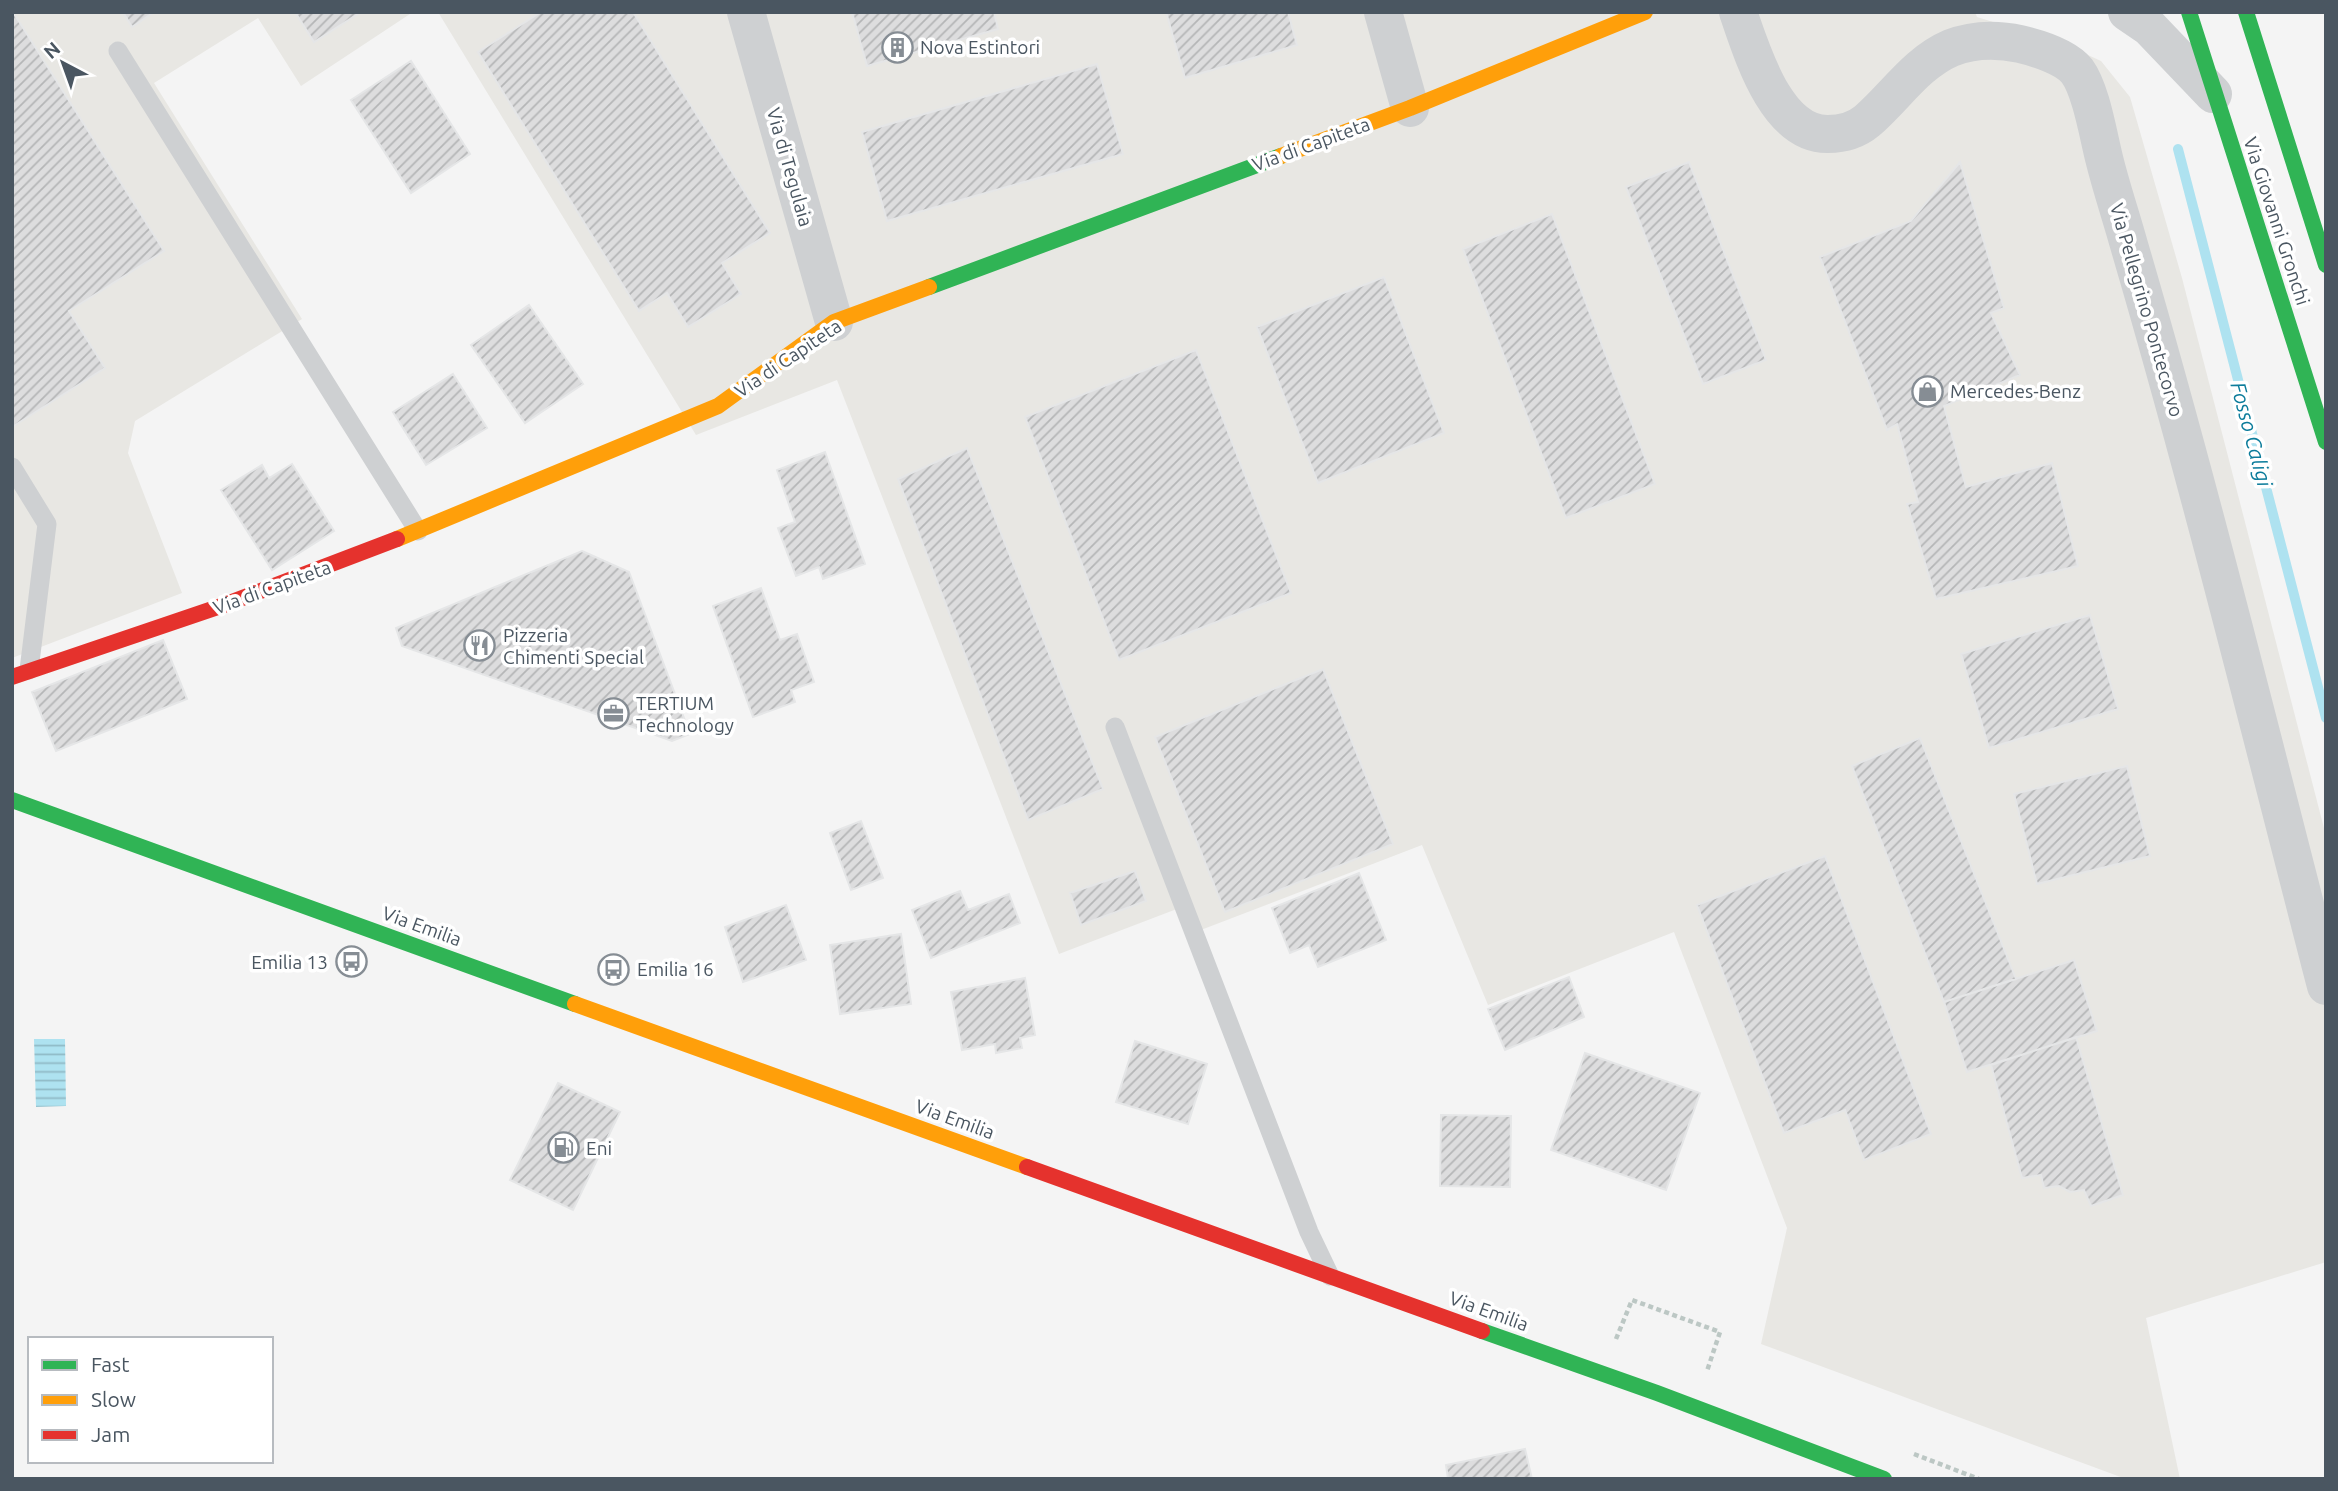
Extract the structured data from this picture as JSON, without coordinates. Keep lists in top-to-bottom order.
{
  "streets": {
    "main road": ["Via di Capiteta", "Via Giovanni Gronchi", "Via Emilia"],
    "street": ["Via di Tegulaia", "Via Pellegrino Pontecorvo"]
  },
  "crossings": [
    ["Via di Capiteta", "Via di Tegulaia"]
  ],
  "water": ["Fosso Caligi"],
  "places": {
    "building": ["Nova Estintori"],
    "shop": ["Mercedes-Benz"],
    "restaurant": ["Pizzeria Chimenti Special"],
    "office": ["TERTIUM Technology"],
    "bus stop": ["Emilia 13", "Emilia 16"],
    "fuel station": ["Eni"]
  },
  "legend": ["Fast", "Slow", "Jam"],
  "north": "top left"
}
